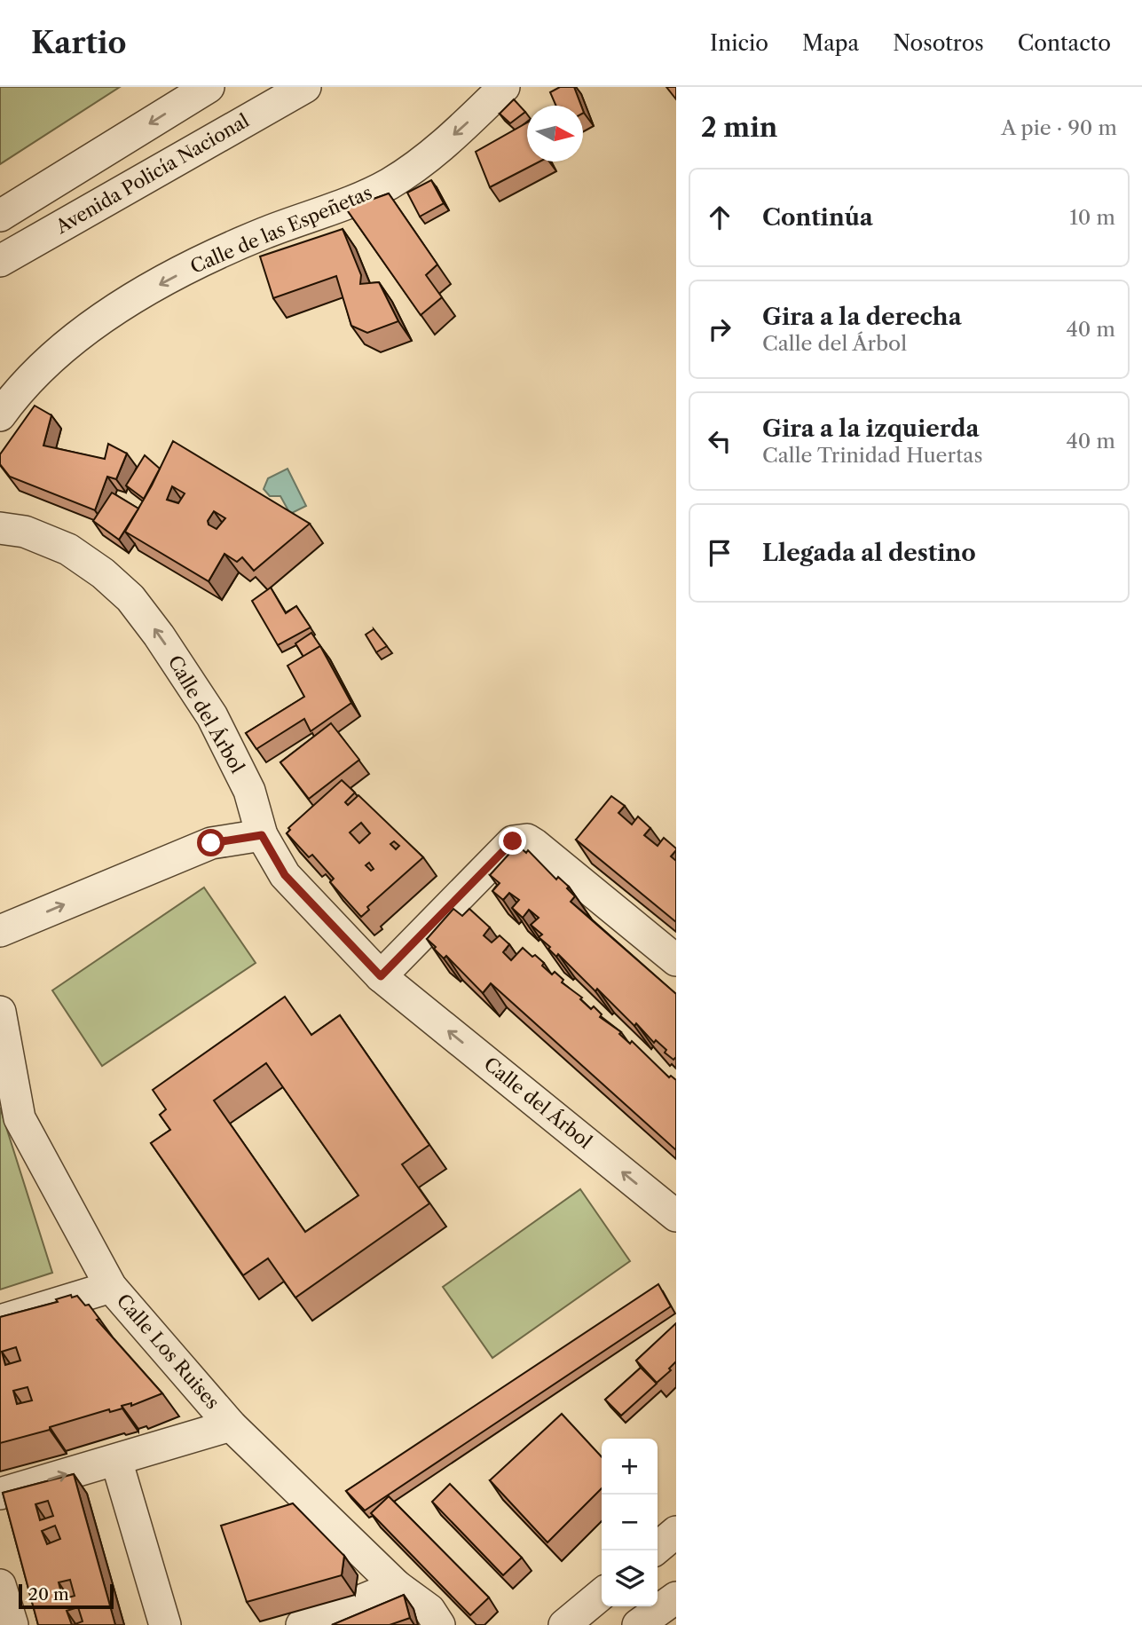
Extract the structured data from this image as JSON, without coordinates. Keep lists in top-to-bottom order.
{
  "streets": {
    "street": [
      "Avenida Policía Nacional",
      "Calle de las Espeñetas",
      "Calle del Árbol",
      "Calle Los Ruises"
    ]
  },
  "one_way": ["Calle del Árbol"],
  "scale_bar": "20 m",
  "north": "right",
  "page": {
    "header": "Kartio",
    "nav": [
      "Inicio",
      "Mapa",
      "Nosotros",
      "Contacto"
    ],
    "heading": ["2 min", "A pie · 90 m"],
    "list": [
      ["Continúa", "10 m"],
      ["Gira a la derecha", "Calle del Árbol", "40 m"],
      ["Gira a la izquierda", "Calle Trinidad Huertas", "40 m"],
      "Llegada al destino"
    ],
    "map_buttons": ["+", "−"],
    "scale": "20 m"
  }
}
